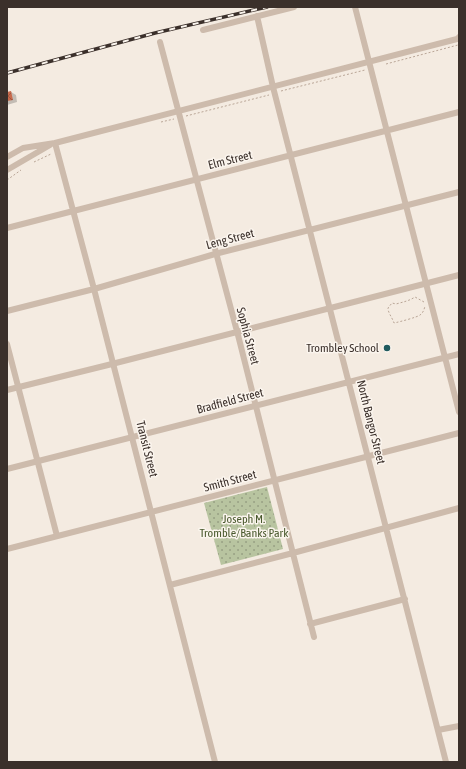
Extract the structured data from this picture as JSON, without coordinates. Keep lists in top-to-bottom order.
{
  "streets": {
    "street": [
      "Elm Street",
      "Leng Street",
      "Sophia Street",
      "Bradfield Street",
      "North Bangor Street",
      "Transit Street",
      "Smith Street"
    ]
  },
  "crossings": [
    ["Elm Street", "Sophia Street"],
    ["Elm Street", "North Bangor Street"],
    ["Elm Street", "Transit Street"],
    ["Leng Street", "Sophia Street"],
    ["Leng Street", "North Bangor Street"],
    ["Leng Street", "Transit Street"],
    ["Sophia Street", "Bradfield Street"],
    ["Sophia Street", "Smith Street"],
    ["Bradfield Street", "North Bangor Street"],
    ["Bradfield Street", "Transit Street"],
    ["North Bangor Street", "Smith Street"],
    ["Transit Street", "Smith Street"]
  ],
  "parks": ["Joseph M. Tromble/Banks Park"],
  "places": ["Trombley School"]
}
